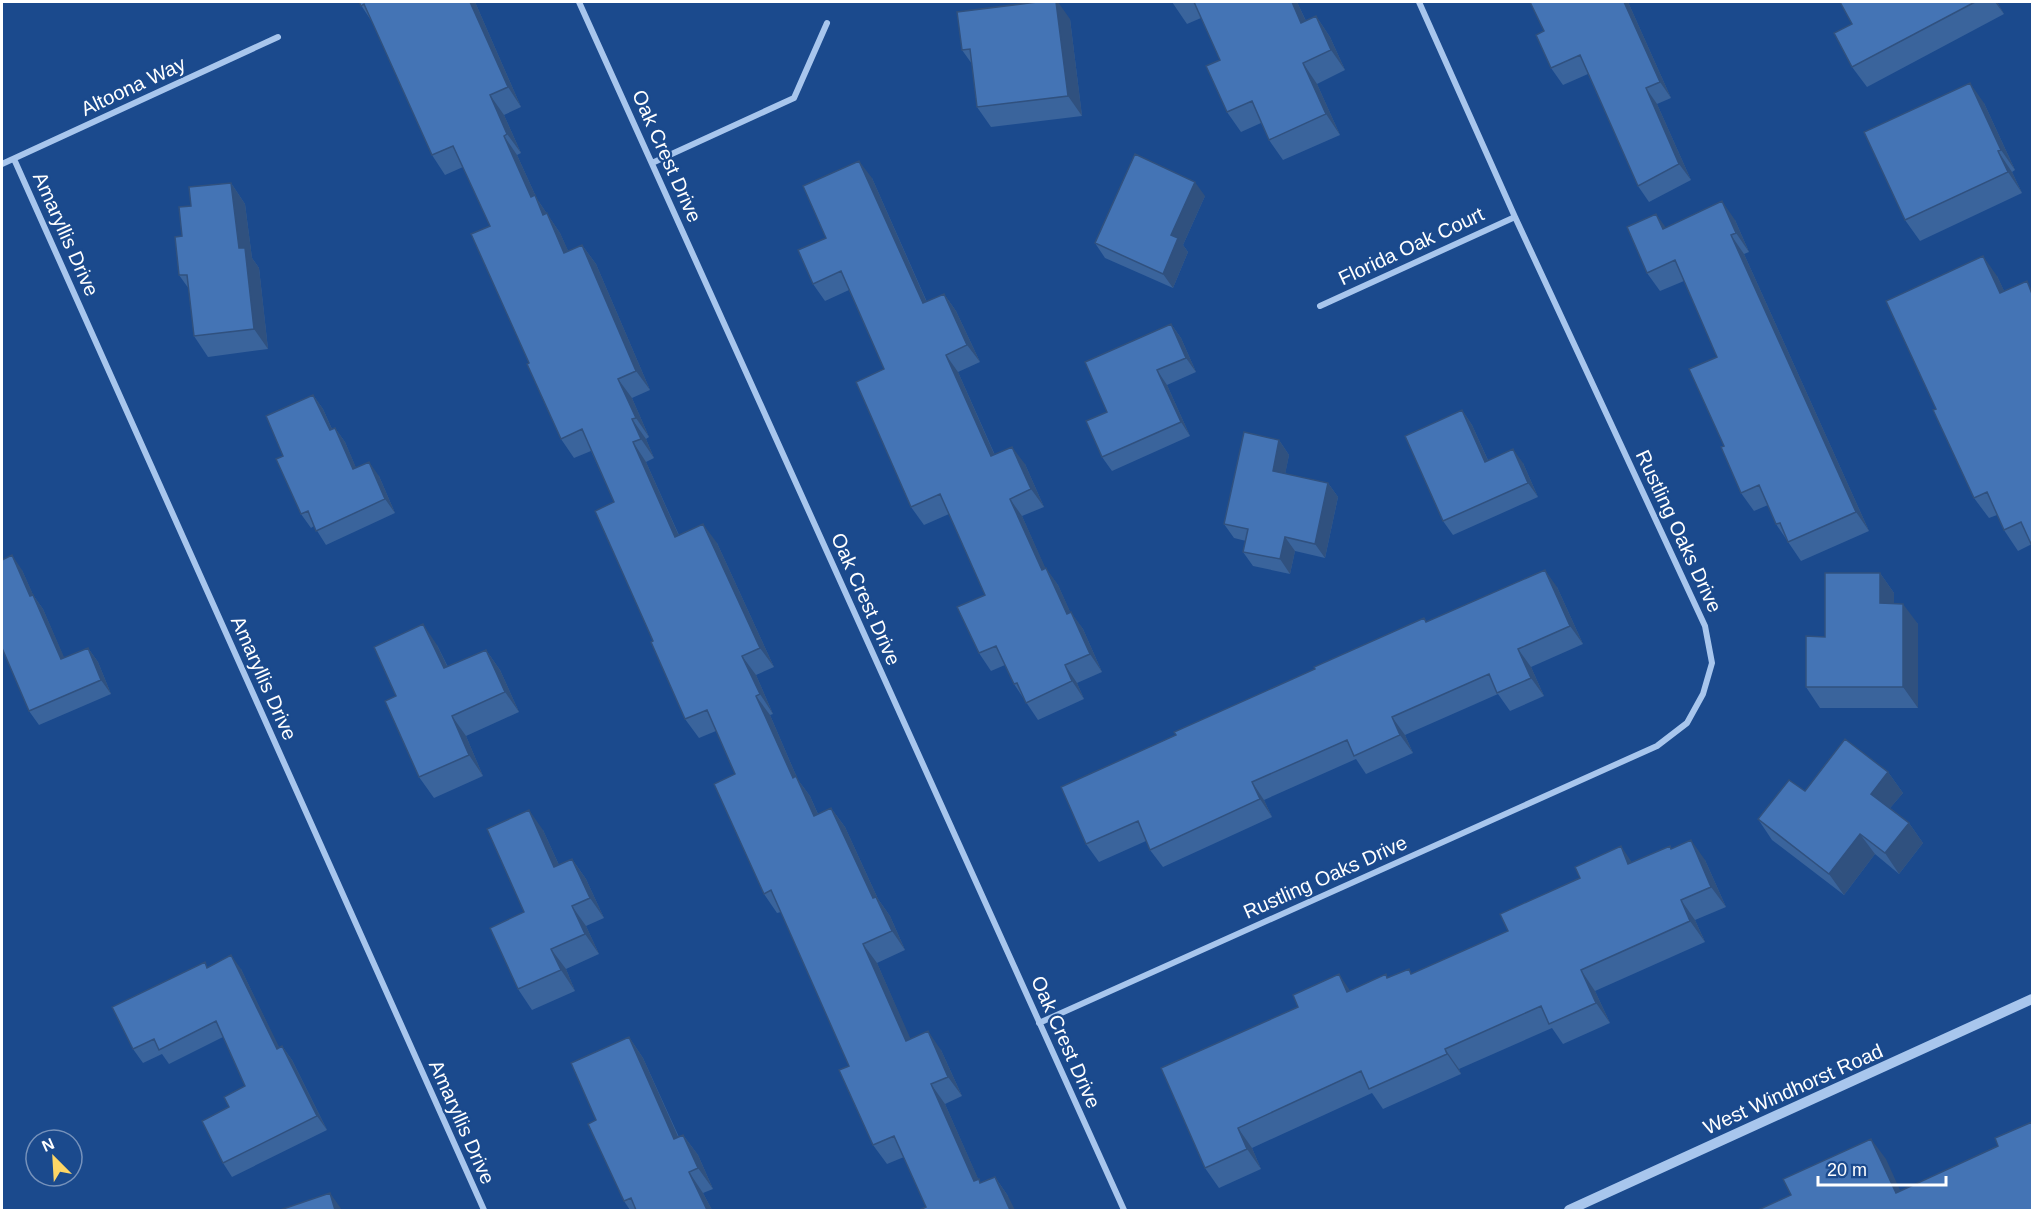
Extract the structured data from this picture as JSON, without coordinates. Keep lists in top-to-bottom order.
{
  "streets": {
    "street": [
      "Altoona Way",
      "Oak Crest Drive",
      "Amaryllis Drive",
      "Florida Oak Court",
      "Rustling Oaks Drive",
      "West Windhorst Road"
    ]
  },
  "crossings": [
    ["Altoona Way", "Amaryllis Drive"],
    ["Oak Crest Drive", "Rustling Oaks Drive"],
    ["Florida Oak Court", "Rustling Oaks Drive"]
  ],
  "scale_bar": "20 m",
  "north": "top left"
}
